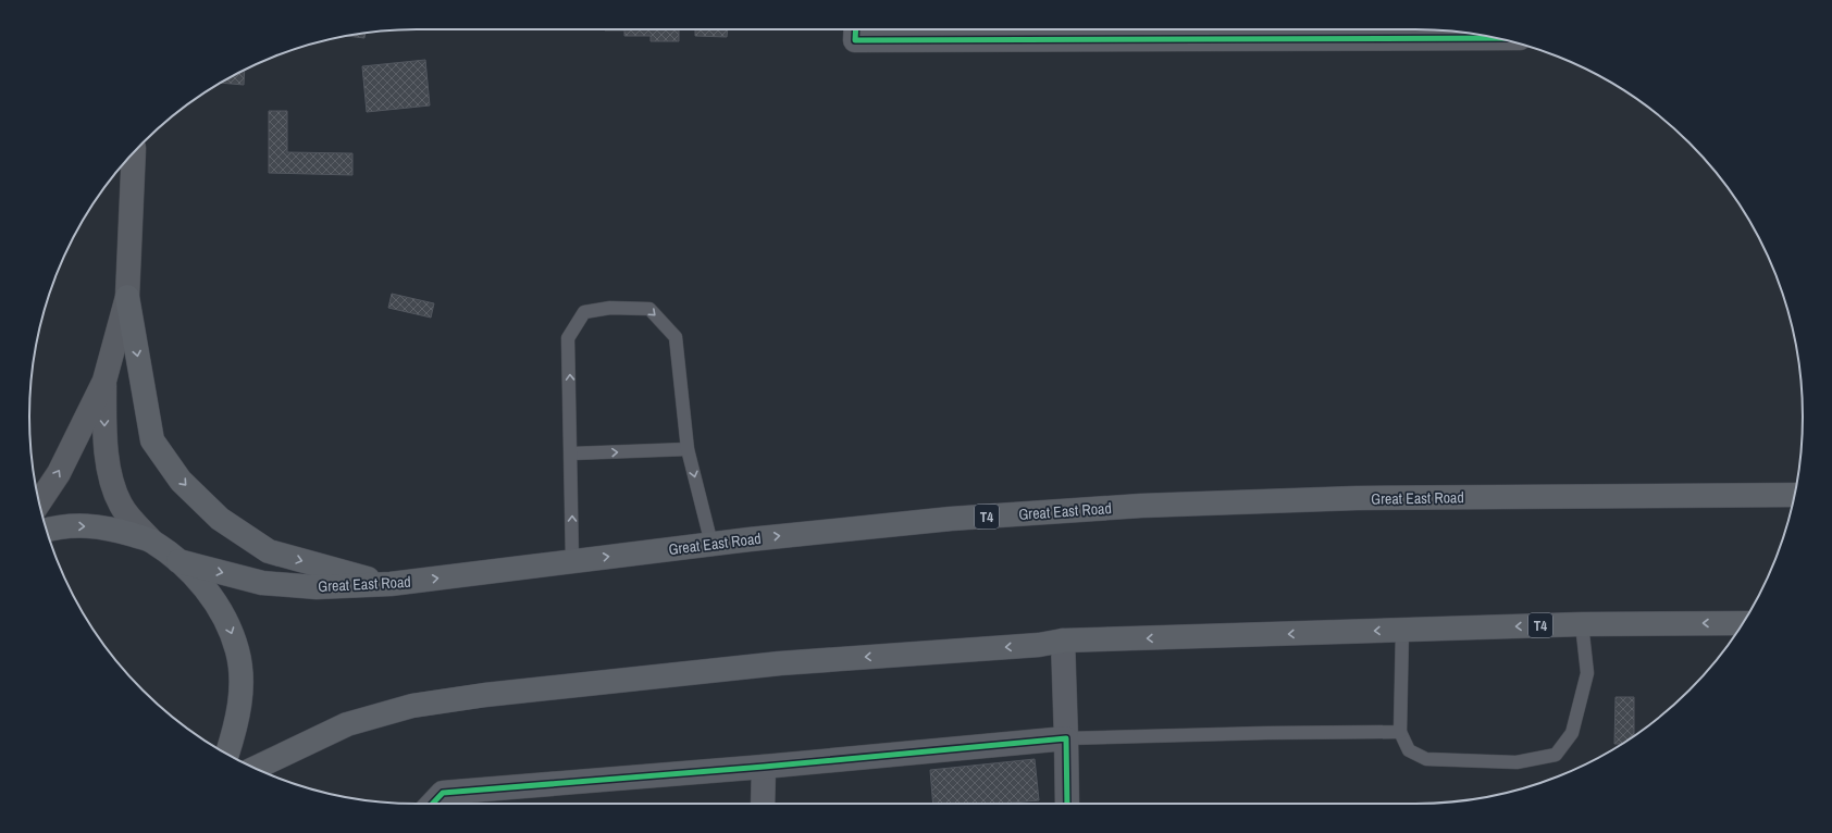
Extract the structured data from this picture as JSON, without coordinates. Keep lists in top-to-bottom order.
{
  "streets": {
    "main road": ["Great East Road", "T4"]
  }
}
